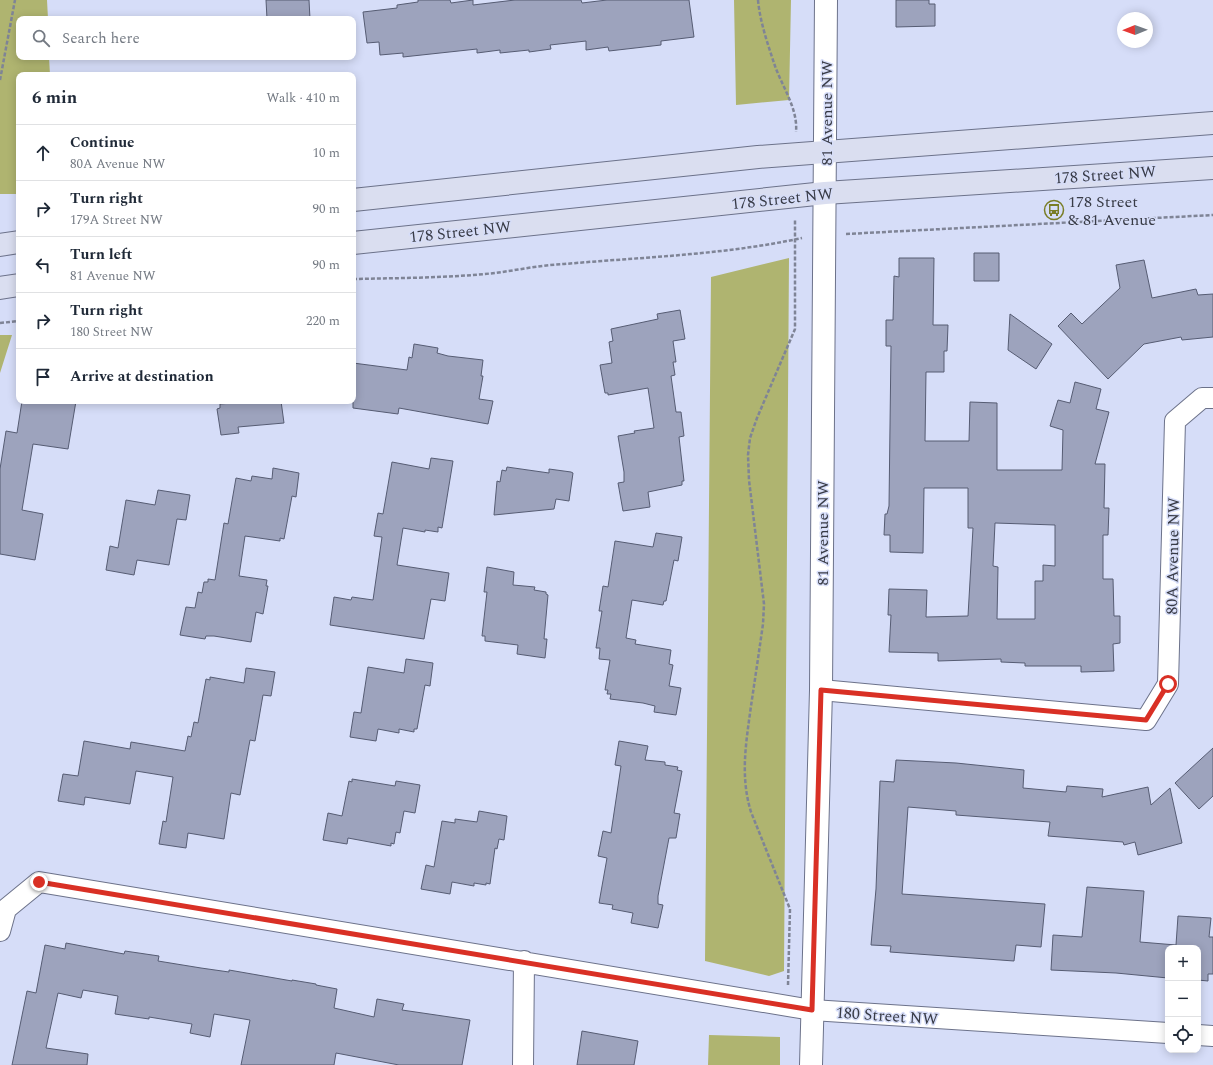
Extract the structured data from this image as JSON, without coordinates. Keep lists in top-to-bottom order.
{
  "streets": {
    "main road": ["178 Street NW"],
    "street": ["81 Avenue NW", "80A Avenue NW", "180 Street NW"]
  },
  "crossings": [
    ["81 Avenue NW", "178 Street NW"],
    ["81 Avenue NW", "80A Avenue NW"],
    ["81 Avenue NW", "180 Street NW"]
  ],
  "places": {
    "bus stop": ["178 Street & 81 Avenue"]
  },
  "north": "left",
  "page": {
    "search": "Search here",
    "heading": ["6 min", "Walk · 410 m"],
    "list": [
      ["Continue", "80A Avenue NW", "10 m"],
      ["Turn right", "179A Street NW", "90 m"],
      ["Turn left", "81 Avenue NW", "90 m"],
      ["Turn right", "180 Street NW", "220 m"],
      "Arrive at destination"
    ],
    "map_buttons": ["+", "−"]
  }
}
